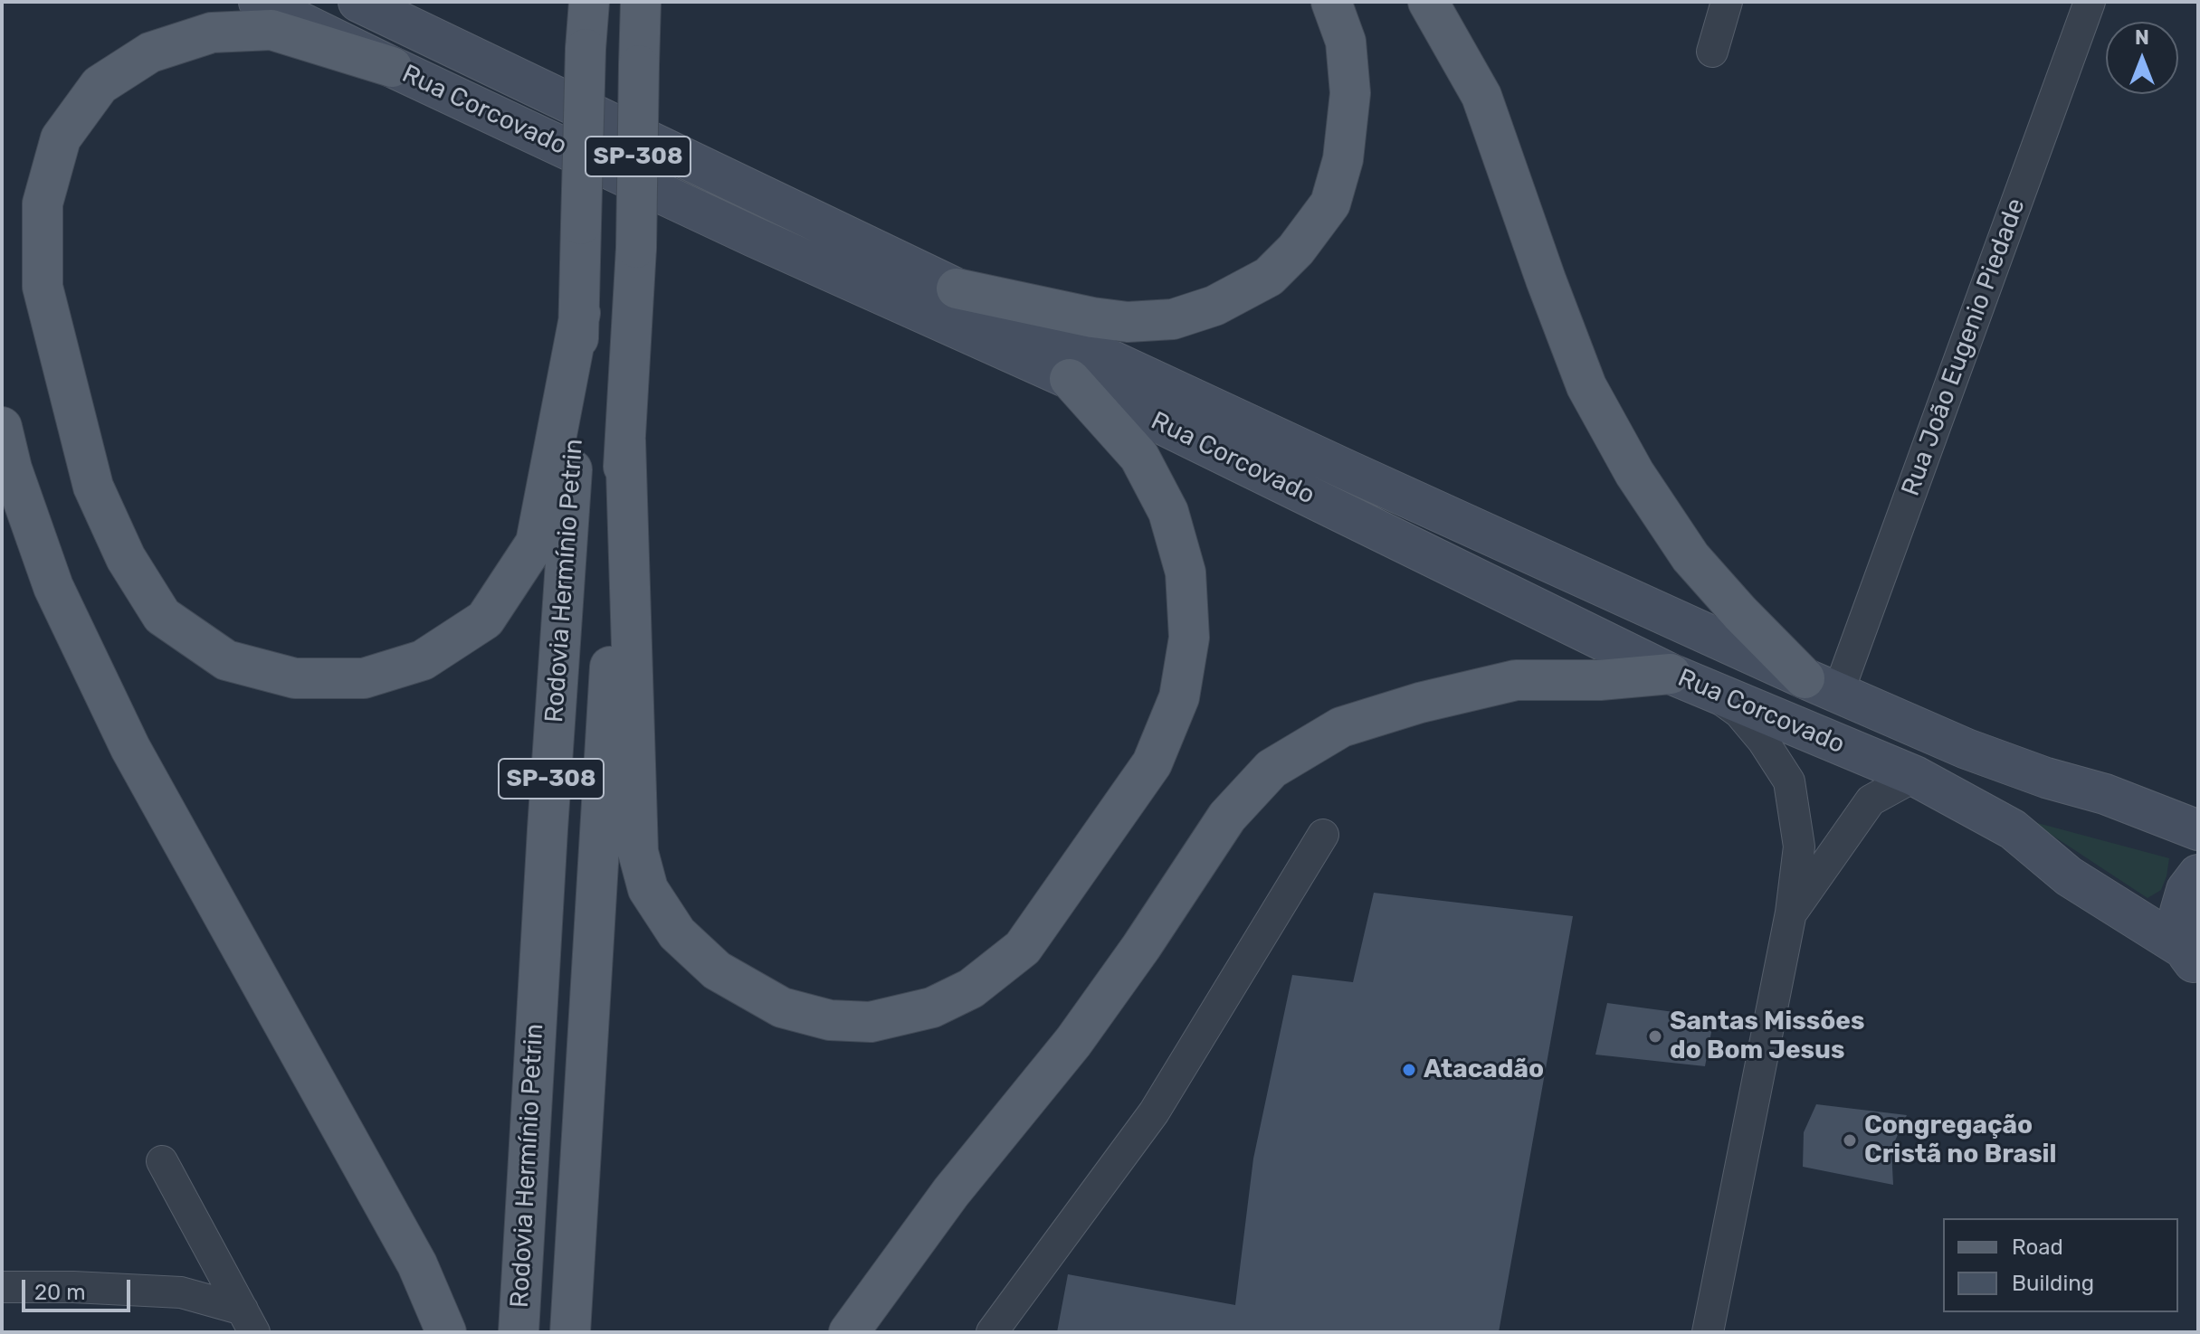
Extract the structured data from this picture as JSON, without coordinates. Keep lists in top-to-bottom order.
{
  "streets": {
    "main road": ["SP-308", "Rodovia Hermínio Petrin"],
    "street": ["Rua Corcovado", "Rua João Eugenio Piedade"]
  },
  "crossings": [
    ["Rua Corcovado", "Rua João Eugenio Piedade"]
  ],
  "places": ["Santas Missões do Bom Jesus", "Atacadão", "Congregação Cristã no Brasil"],
  "legend": ["Road", "Building"],
  "scale_bar": "20 m",
  "north": "top"
}
